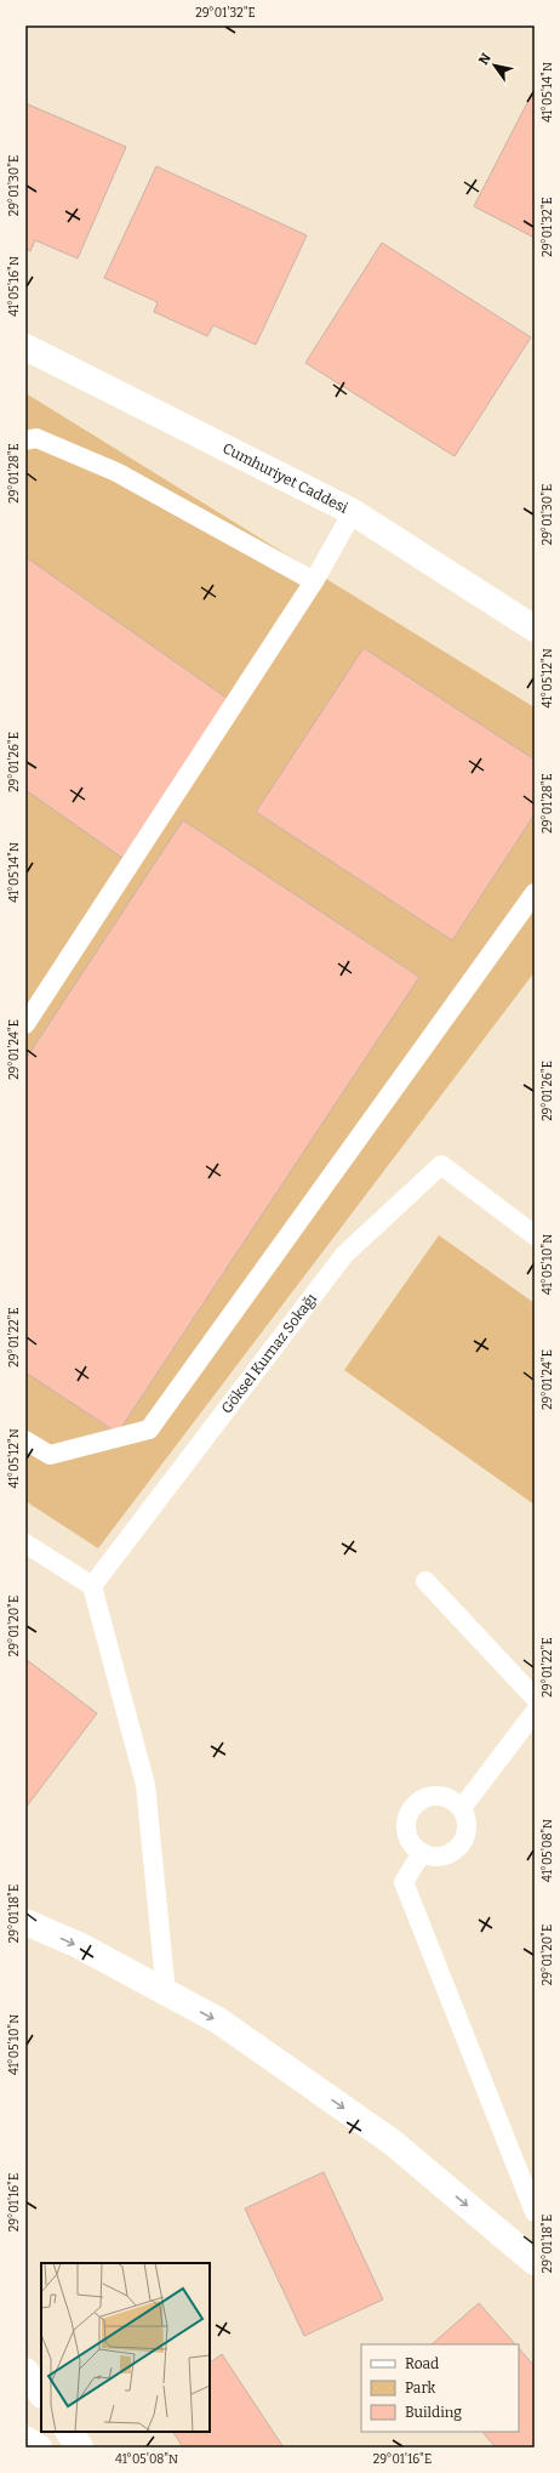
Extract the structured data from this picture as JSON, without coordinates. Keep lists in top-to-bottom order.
{
  "streets": {
    "street": ["Cumhuriyet Caddesi"],
    "lane": ["Göksel Kurnaz Sokağı"]
  },
  "legend": ["Road", "Park", "Building"],
  "north": "top left",
  "coordinates": [
    "29°01'32\"E",
    "41°05'14\"N",
    "29°01'30\"E",
    "41°05'16\"N",
    "29°01'28\"E",
    "41°05'12\"N",
    "29°01'26\"E",
    "29°01'24\"E",
    "41°05'10\"N",
    "29°01'22\"E",
    "29°01'20\"E",
    "41°05'08\"N",
    "29°01'18\"E",
    "29°01'16\"E"
  ]
}
